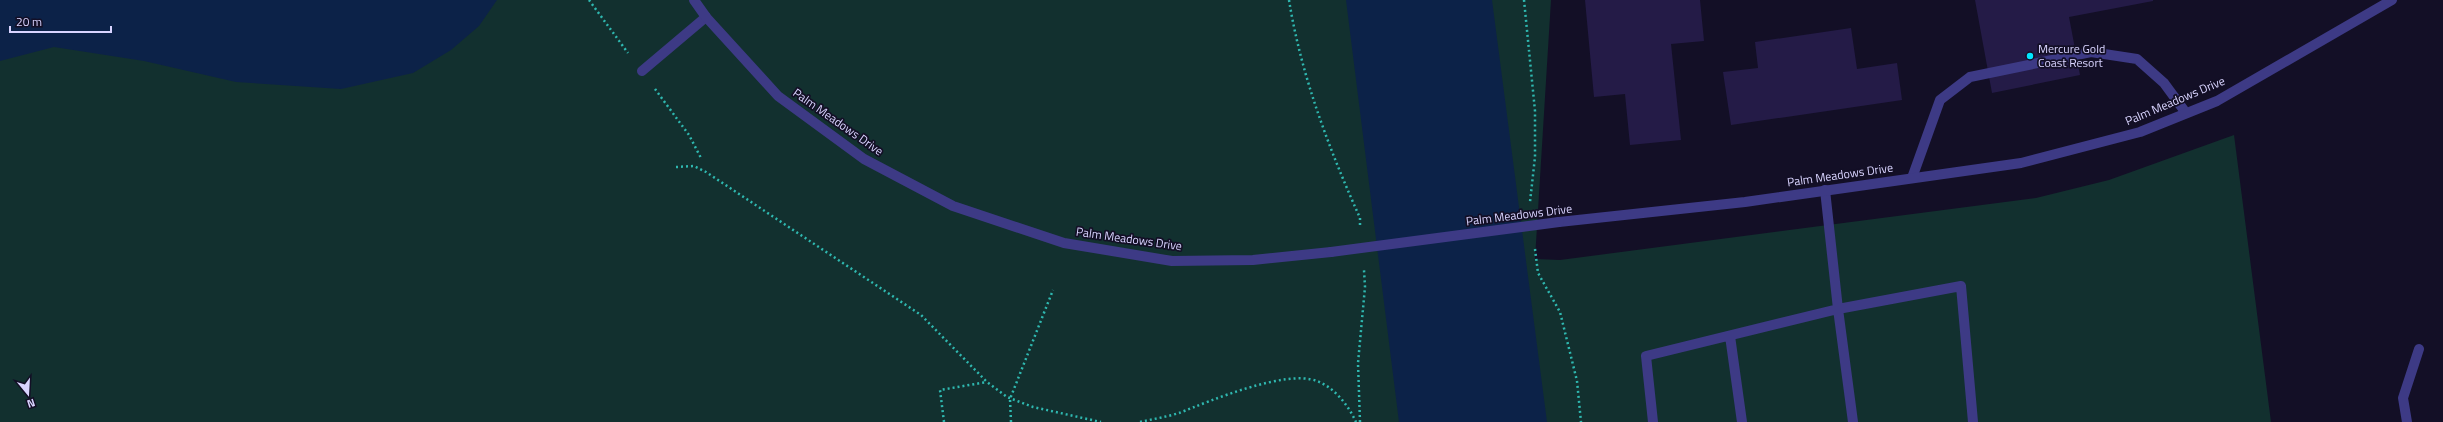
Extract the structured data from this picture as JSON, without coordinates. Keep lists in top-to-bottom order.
{
  "streets": {
    "street": ["Palm Meadows Drive"]
  },
  "places": ["Mercure Gold Coast Resort"],
  "scale_bar": "20 m",
  "north": "bottom"
}
